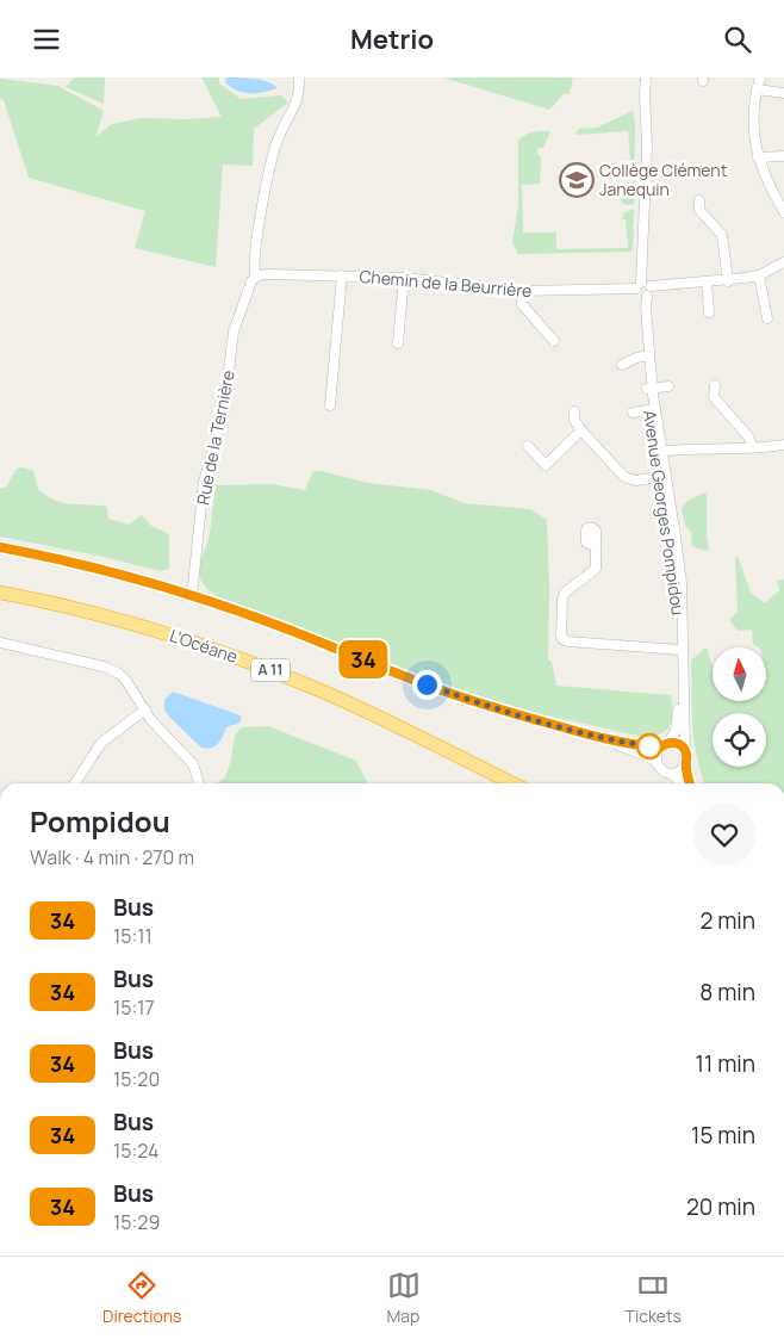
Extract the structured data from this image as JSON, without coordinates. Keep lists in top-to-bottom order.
{
  "streets": {
    "highway": ["L’Océane", "A 11"],
    "street": ["Chemin de la Beurrière", "Rue de la Ternière", "Avenue Georges Pompidou"]
  },
  "crossings": [
    ["Chemin de la Beurrière", "Rue de la Ternière"],
    ["Chemin de la Beurrière", "Avenue Georges Pompidou"]
  ],
  "places": {
    "school or university": ["Collège Clément Janequin"]
  },
  "lines": ["bus line 34"],
  "north": "top",
  "page": {
    "header": "Metrio",
    "on_map": "34",
    "heading": ["Pompidou", "Walk · 4 min · 270 m"],
    "list": [
      {
        "mark": "34",
        "name": "Bus",
        "note": "15:11",
        "value": "2 min"
      },
      {
        "mark": "34",
        "name": "Bus",
        "note": "15:17",
        "value": "8 min"
      },
      {
        "mark": "34",
        "name": "Bus",
        "note": "15:20",
        "value": "11 min"
      },
      {
        "mark": "34",
        "name": "Bus",
        "note": "15:24",
        "value": "15 min"
      },
      {
        "mark": "34",
        "name": "Bus",
        "note": "15:29",
        "value": "20 min"
      }
    ],
    "tabs": ["Directions", "Map", "Tickets"]
  }
}
